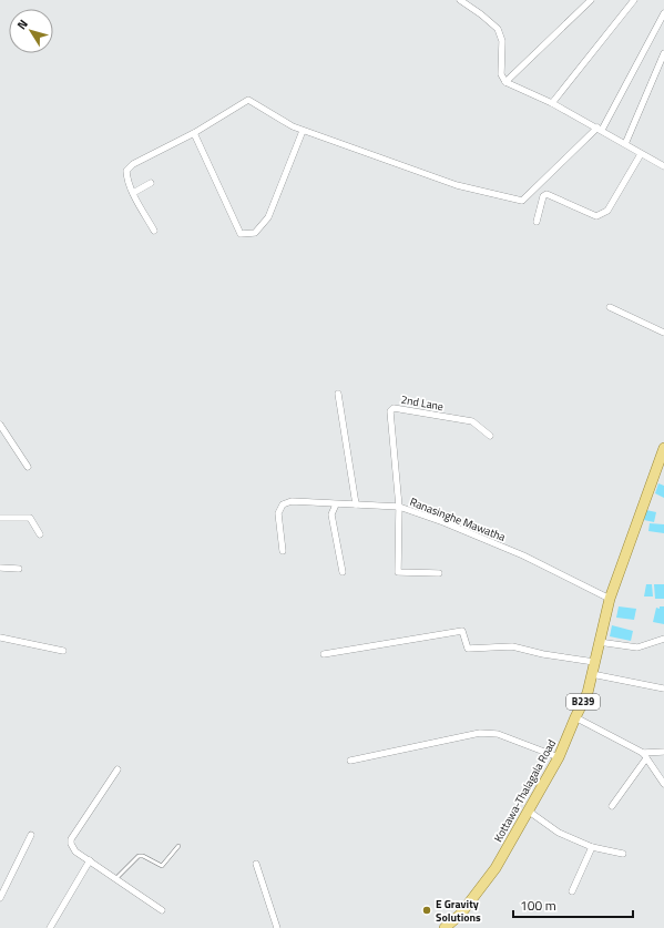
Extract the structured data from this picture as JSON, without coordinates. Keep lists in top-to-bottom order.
{
  "streets": {
    "main road": ["B239", "Kottawa-Thalagala Road"],
    "street": ["2nd Lane", "Ranasinghe Mawatha"]
  },
  "crossings": [
    ["2nd Lane", "Ranasinghe Mawatha"],
    ["Ranasinghe Mawatha", "Kottawa-Thalagala Road"]
  ],
  "places": ["E Gravity Solutions"],
  "scale_bar": "100 m",
  "north": "top left"
}
